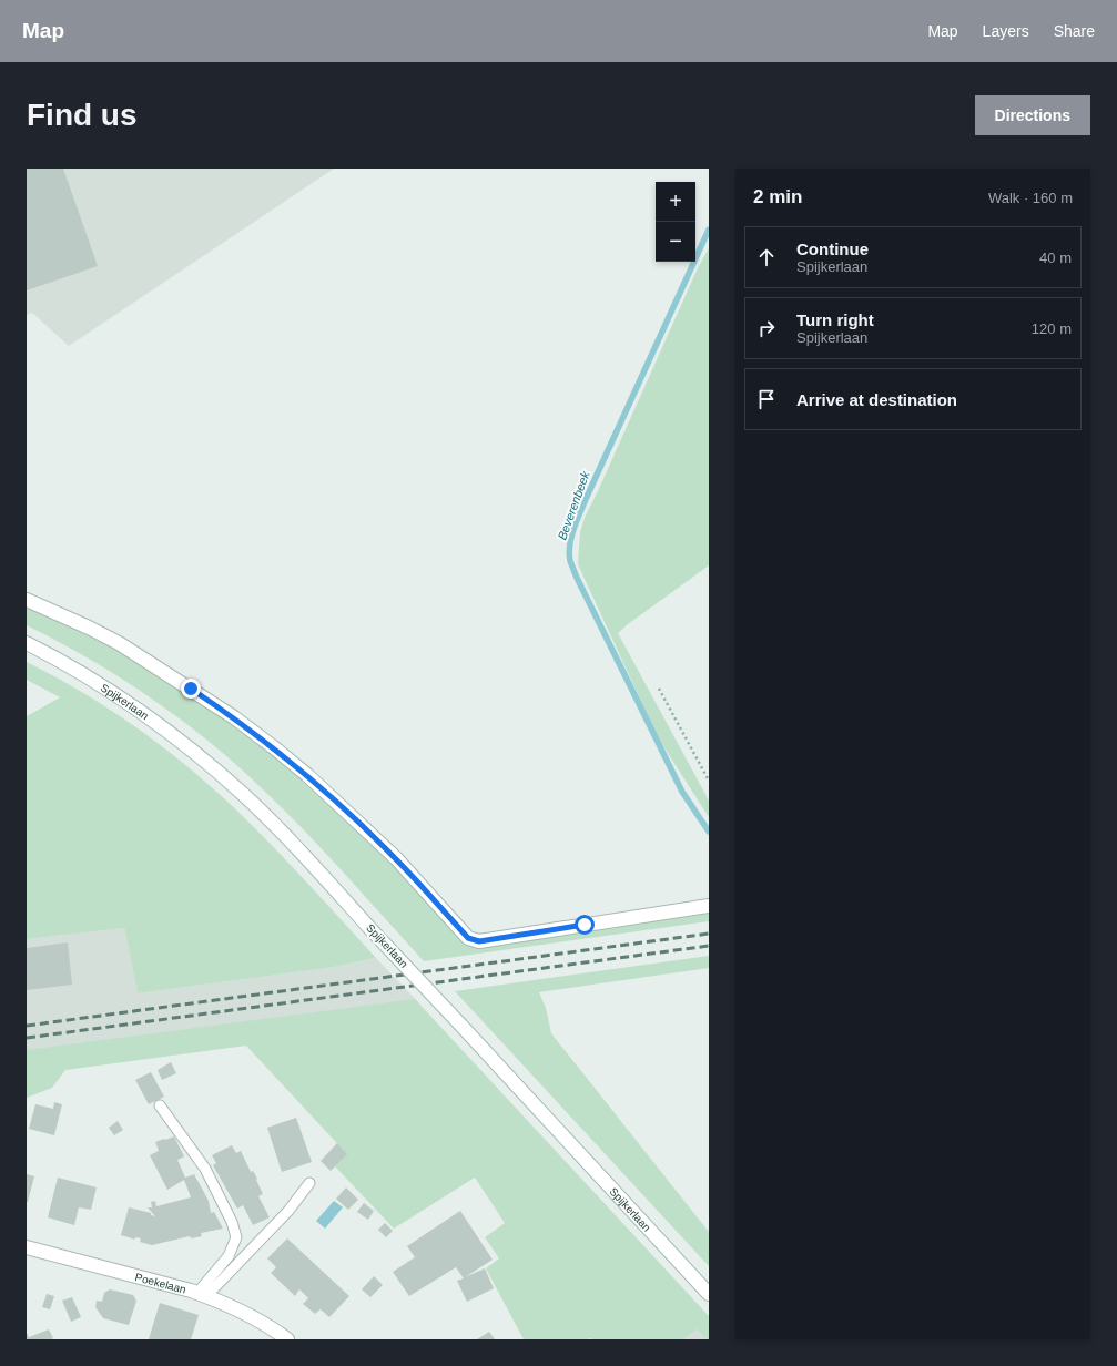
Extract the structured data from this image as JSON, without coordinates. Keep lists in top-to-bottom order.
{
  "streets": {
    "street": ["Spijkerlaan", "Poekelaan"]
  },
  "water": ["Beverenbeek"],
  "page": {
    "header": "Map",
    "nav": ["Map", "Layers", "Share"],
    "buttons": "Directions",
    "title": "Find us",
    "heading": ["2 min", "Walk · 160 m"],
    "map_buttons": ["+", "−"],
    "list": [
      ["Continue", "Spijkerlaan", "40 m"],
      ["Turn right", "Spijkerlaan", "120 m"],
      "Arrive at destination"
    ]
  }
}
